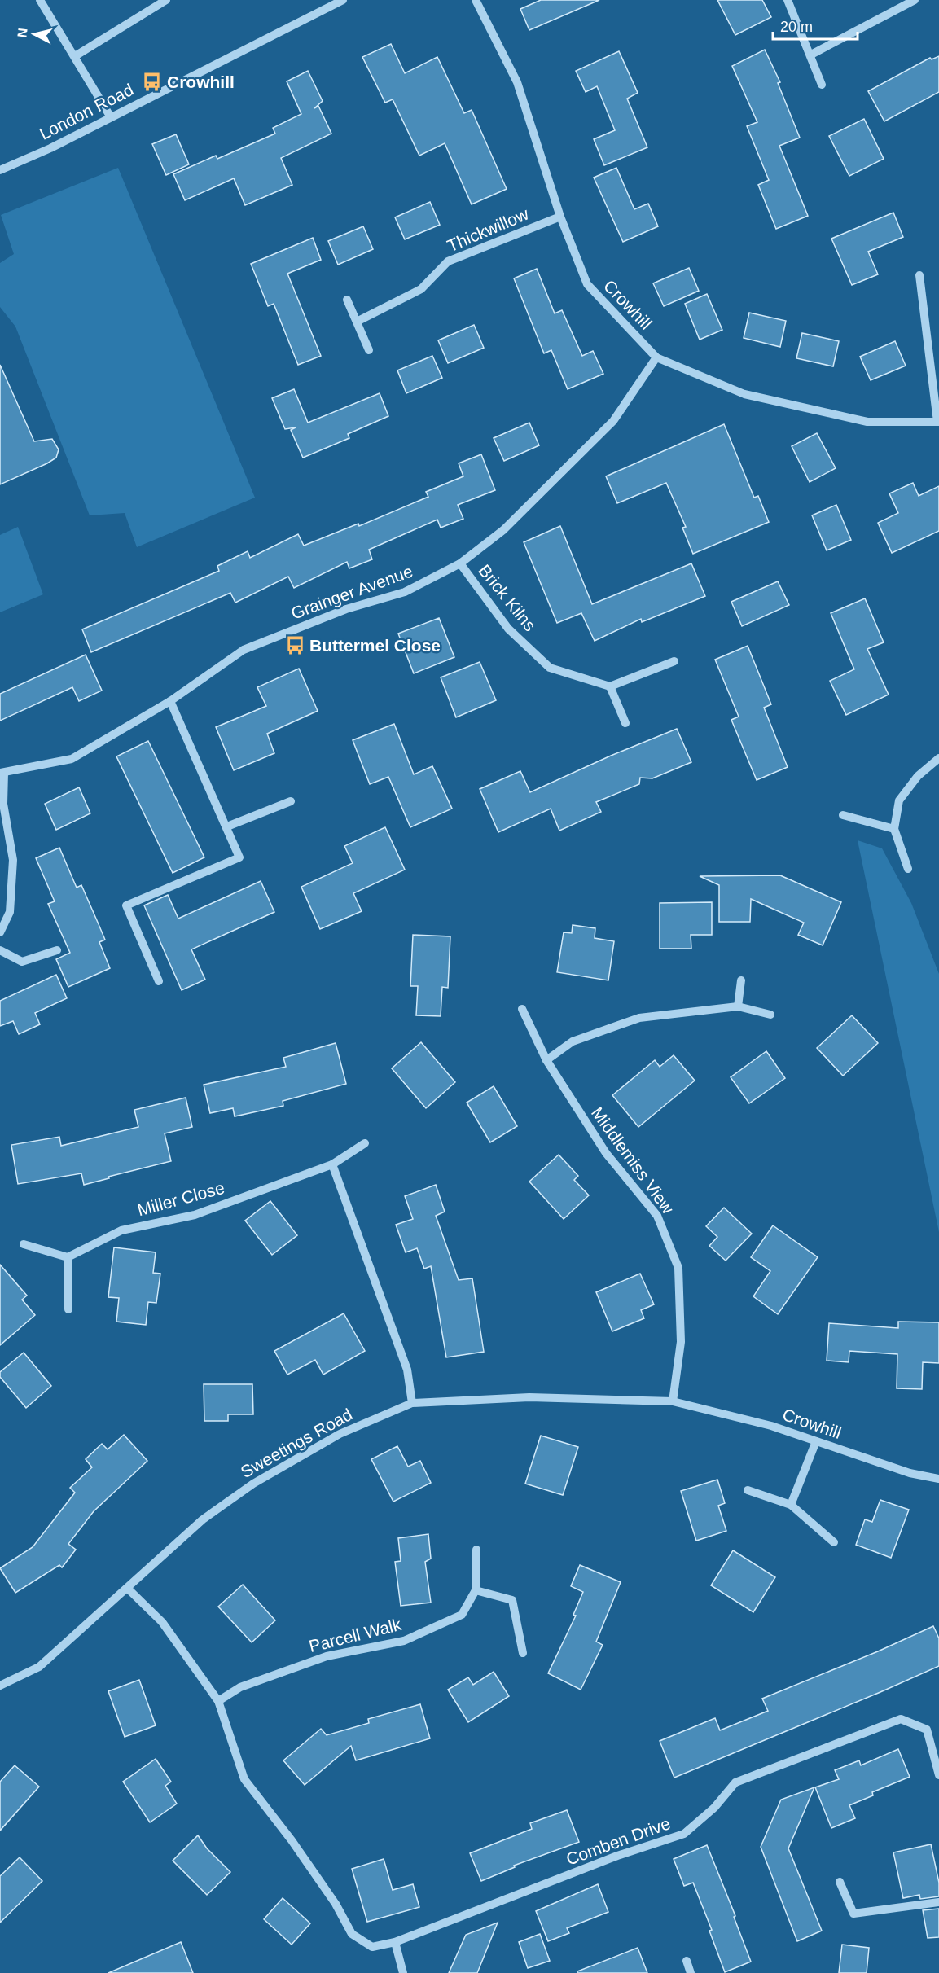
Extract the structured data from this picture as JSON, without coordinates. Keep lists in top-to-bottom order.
{
  "streets": {
    "street": [
      "London Road",
      "Thickwillow",
      "Crowhill",
      "Grainger Avenue",
      "Brick Kilns",
      "Middlemiss View",
      "Miller Close",
      "Sweetings Road",
      "Parcell Walk",
      "Comben Drive"
    ]
  },
  "crossings": [
    ["Thickwillow", "Crowhill"],
    ["Crowhill", "Grainger Avenue"],
    ["Crowhill", "Middlemiss View"],
    ["Crowhill", "Sweetings Road"],
    ["Grainger Avenue", "Brick Kilns"],
    ["Middlemiss View", "Sweetings Road"],
    ["Parcell Walk", "Comben Drive"]
  ],
  "places": {
    "bus stop": ["Crowhill", "Buttermel Close"]
  },
  "scale_bar": "20 m",
  "north": "left"
}
